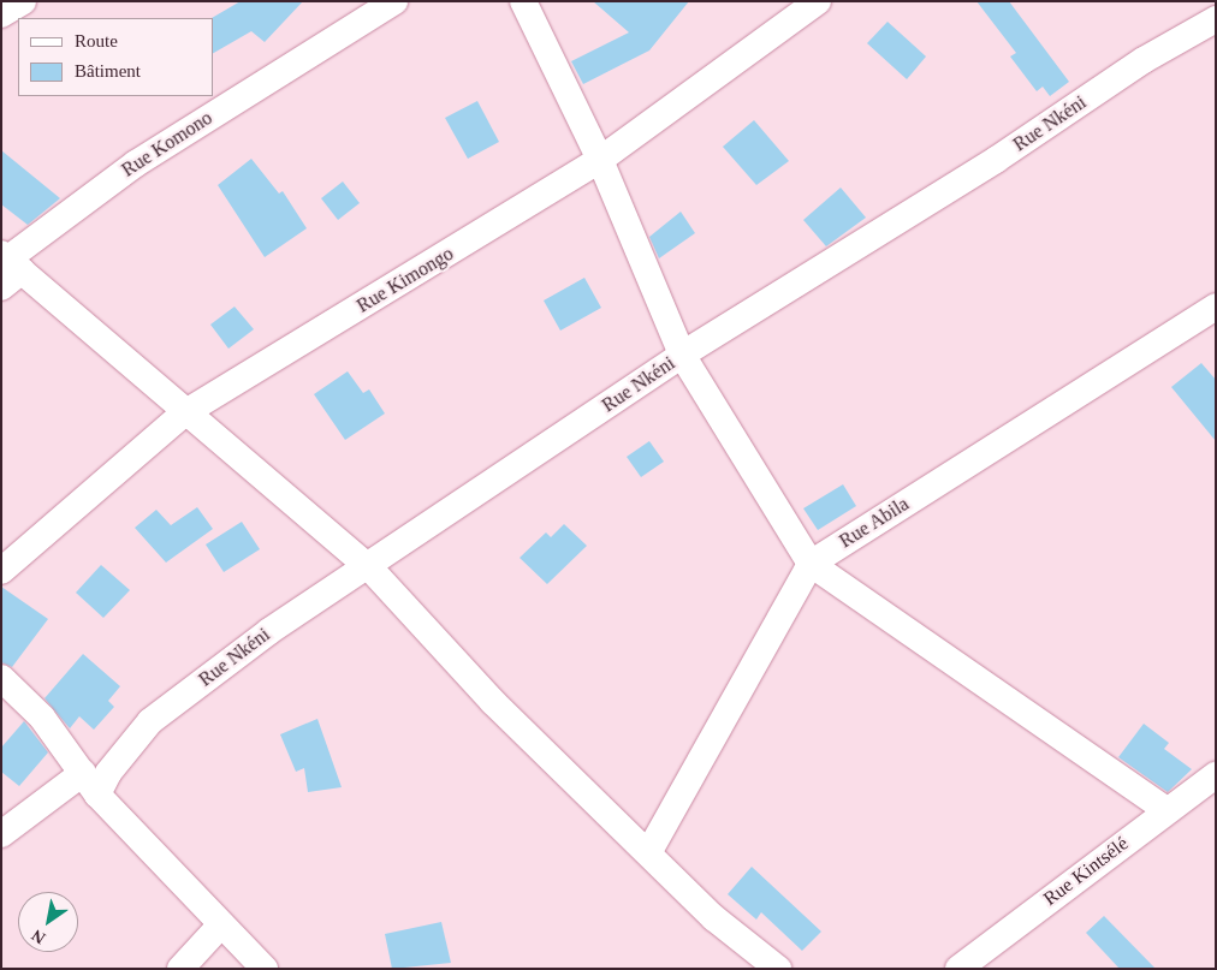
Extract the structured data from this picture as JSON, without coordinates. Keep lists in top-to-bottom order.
{
  "streets": {
    "street": [
      "Rue Nkéni",
      "Rue Komono",
      "Rue Kimongo",
      "Rue Abila",
      "Rue Kintsélé"
    ]
  },
  "legend": ["Route", "Bâtiment"],
  "north": "bottom left"
}
